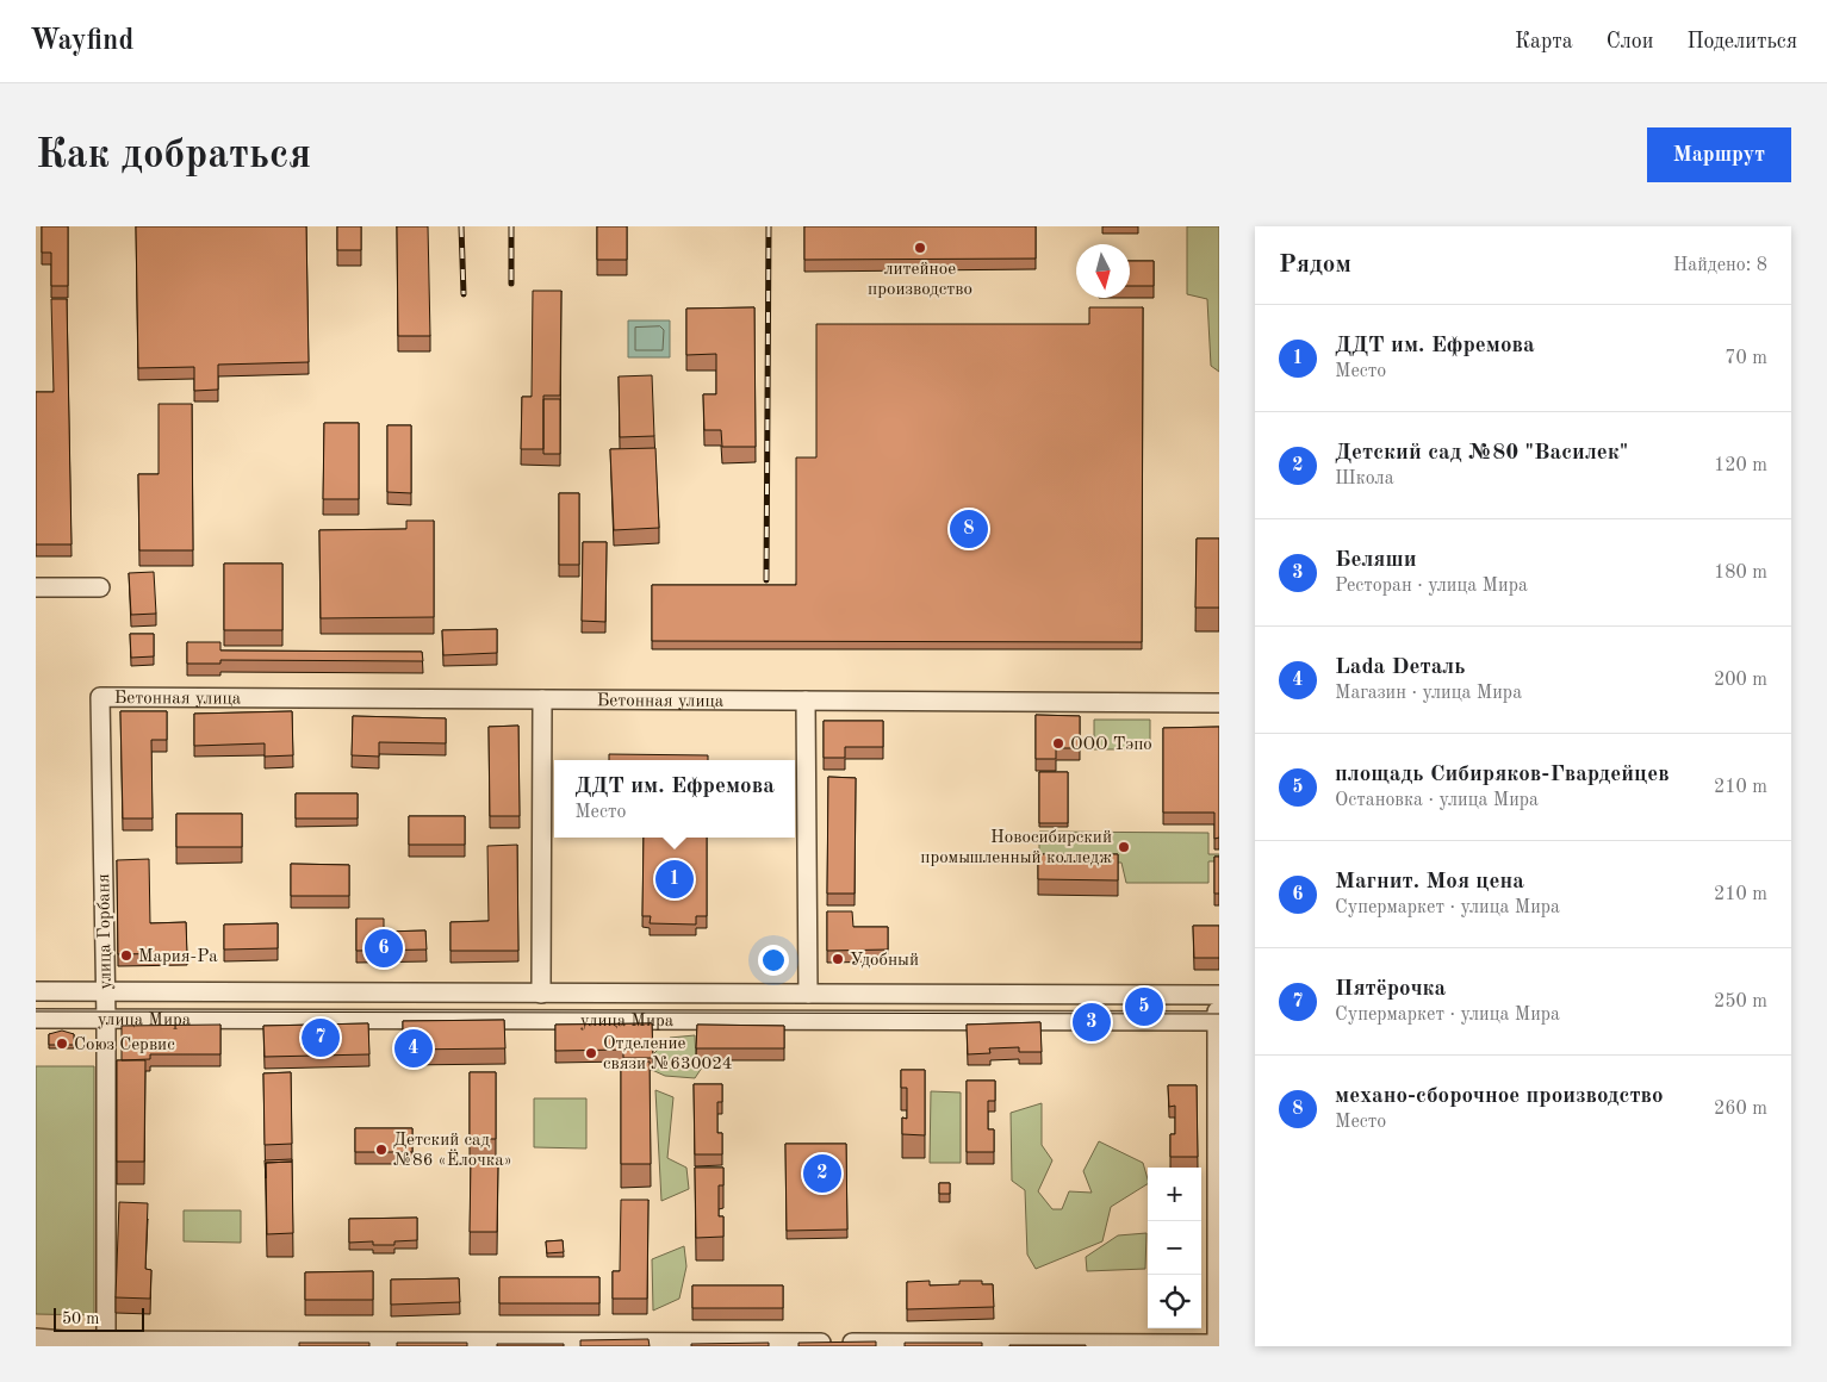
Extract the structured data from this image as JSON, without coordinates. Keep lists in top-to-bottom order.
{
  "streets": {
    "street": ["Бетонная улица", "улица Горбаня", "улица Мира"]
  },
  "crossings": [
    ["Бетонная улица", "улица Горбаня"],
    ["улица Горбаня", "улица Мира"]
  ],
  "places": [
    "литейное производство",
    "ООО Тэпо",
    "Новосибирский промышленный колледж",
    "Мария-Ра",
    "Удобный",
    "Союз Сервис",
    "Отделение связи №630024",
    "Детский сад №86 «Ёлочка»"
  ],
  "scale_bar": "50 m",
  "north": "bottom",
  "page": {
    "header": "Wayfind",
    "nav": ["Карта", "Слои", "Поделиться"],
    "buttons": "Маршрут",
    "title": "Как добраться",
    "heading": ["Рядом", "Найдено: 8"],
    "list": [
      {
        "mark": "1",
        "name": "ДДТ им. Ефремова",
        "note": "Место",
        "value": "70 m"
      },
      {
        "mark": "2",
        "name": "Детский сад №80 \"Василек\"",
        "note": "Школа",
        "value": "120 m"
      },
      {
        "mark": "3",
        "name": "Беляши",
        "note": "Ресторан · улица Мира",
        "value": "180 m"
      },
      {
        "mark": "4",
        "name": "Lada Dеталь",
        "note": "Магазин · улица Мира",
        "value": "200 m"
      },
      {
        "mark": "5",
        "name": "площадь Сибиряков-Гвардейцев",
        "note": "Остановка · улица Мира",
        "value": "210 m"
      },
      {
        "mark": "6",
        "name": "Магнит. Моя цена",
        "note": "Супермаркет · улица Мира",
        "value": "210 m"
      },
      {
        "mark": "7",
        "name": "Пятёрочка",
        "note": "Супермаркет · улица Мира",
        "value": "250 m"
      },
      {
        "mark": "8",
        "name": "механо-сборочное производство",
        "note": "Место",
        "value": "260 m"
      }
    ],
    "pins": [
      "8",
      "1",
      "6",
      "5",
      "3",
      "7",
      "4",
      "2"
    ],
    "popup": ["ДДТ им. Ефремова", "Место"],
    "map_buttons": ["+", "−"],
    "scale": "50 m"
  }
}
